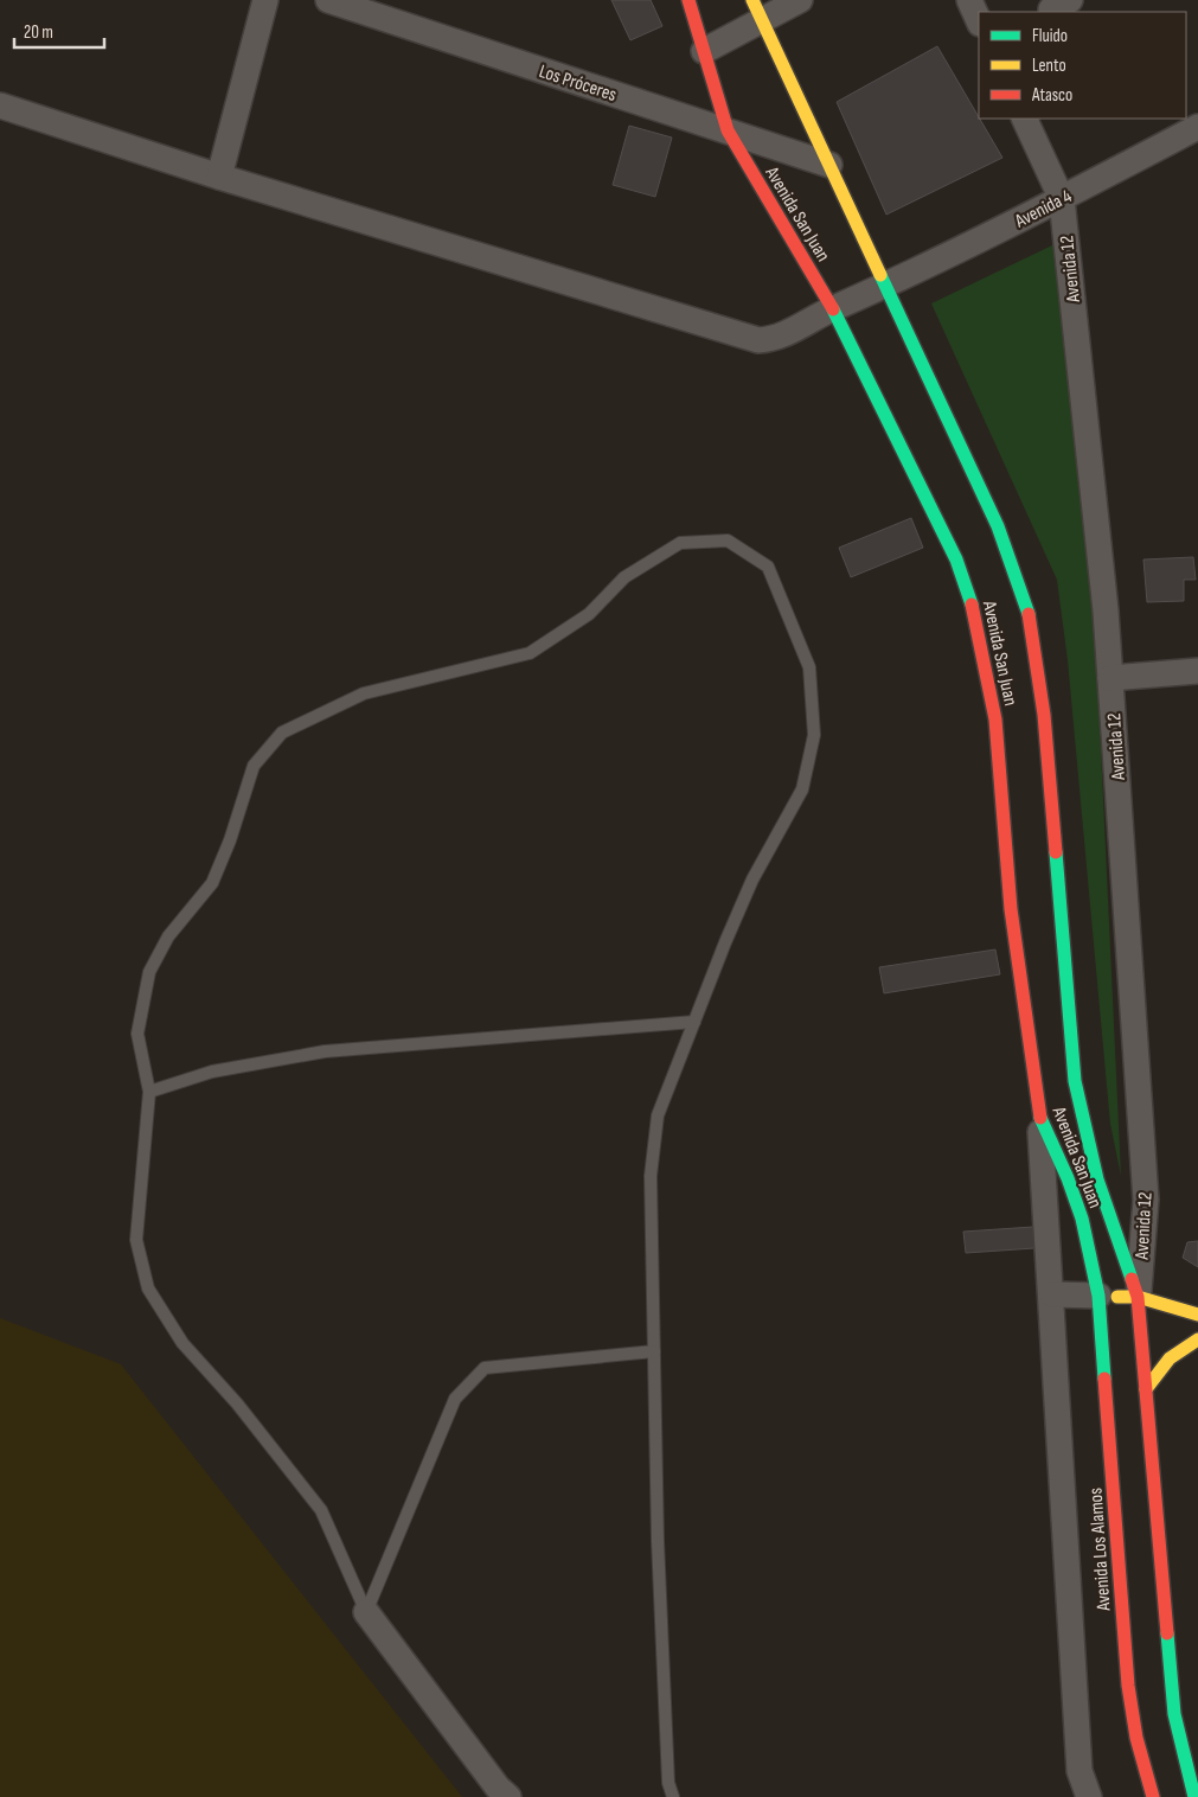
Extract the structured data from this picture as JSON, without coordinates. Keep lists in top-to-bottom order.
{
  "streets": {
    "main road": ["Avenida San Juan", "Avenida Los Alamos"],
    "street": ["Los Próceres", "Avenida 4", "Avenida 12"]
  },
  "crossings": [
    ["Los Próceres", "Avenida San Juan"],
    ["Avenida 4", "Avenida San Juan"],
    ["Avenida 4", "Avenida 12"],
    ["Avenida San Juan", "Avenida 12"],
    ["Avenida San Juan", "Avenida Los Alamos"]
  ],
  "legend": ["Fluido", "Lento", "Atasco"],
  "scale_bar": "20 m"
}
